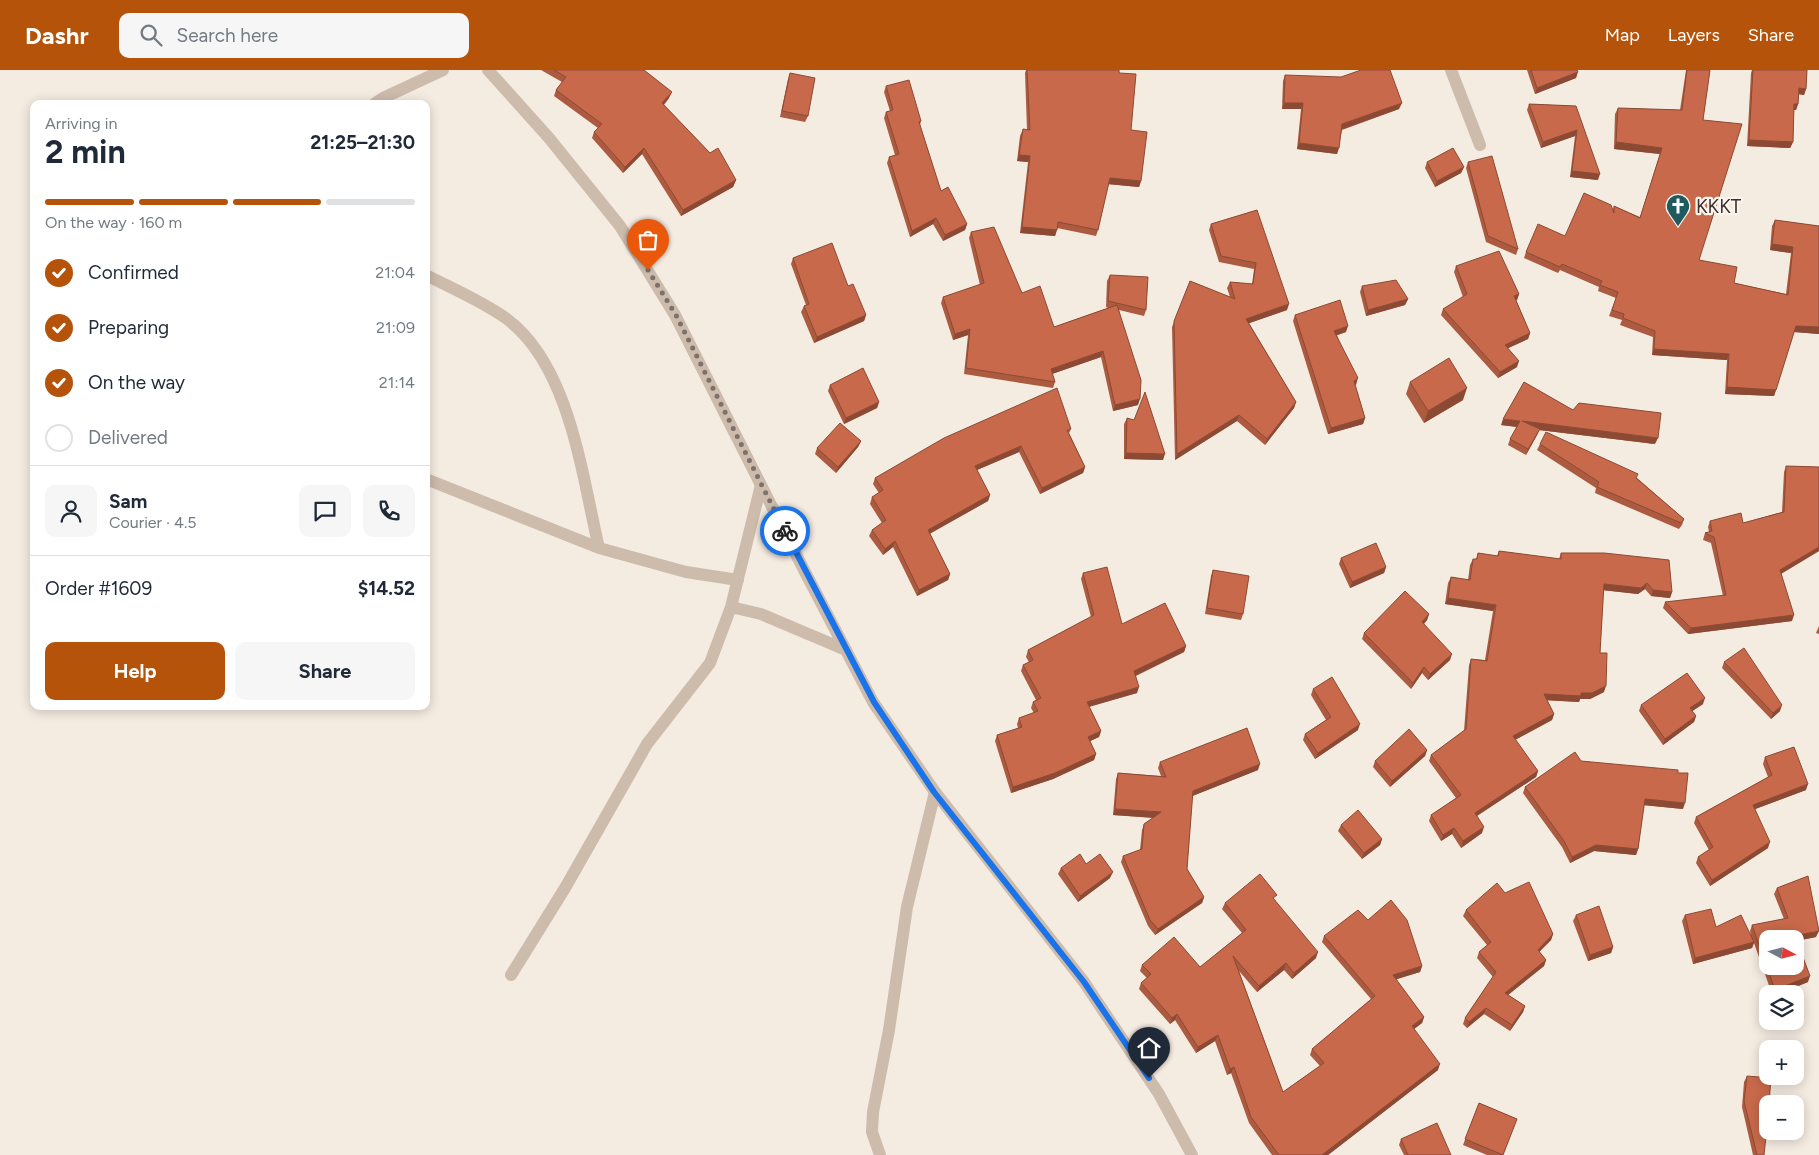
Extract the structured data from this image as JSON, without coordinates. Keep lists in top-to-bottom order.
{
  "places": {
    "church": ["KKKT"]
  },
  "north": "right",
  "page": {
    "header": "Dashr",
    "search": "Search here",
    "nav": ["Map", "Layers", "Share"],
    "heading": ["2 min", "Arriving in", "21:25–21:30"],
    "panel": [
      "Sam",
      "Courier · 4.5",
      "Order #1609",
      "$14.52"
    ],
    "bar": "On the way · 160 m",
    "list": [
      ["Confirmed", "21:04"],
      ["Preparing", "21:09"],
      ["On the way", "21:14"],
      "Delivered"
    ],
    "buttons": ["Help", "Share"],
    "map_buttons": ["+", "−"]
  }
}
